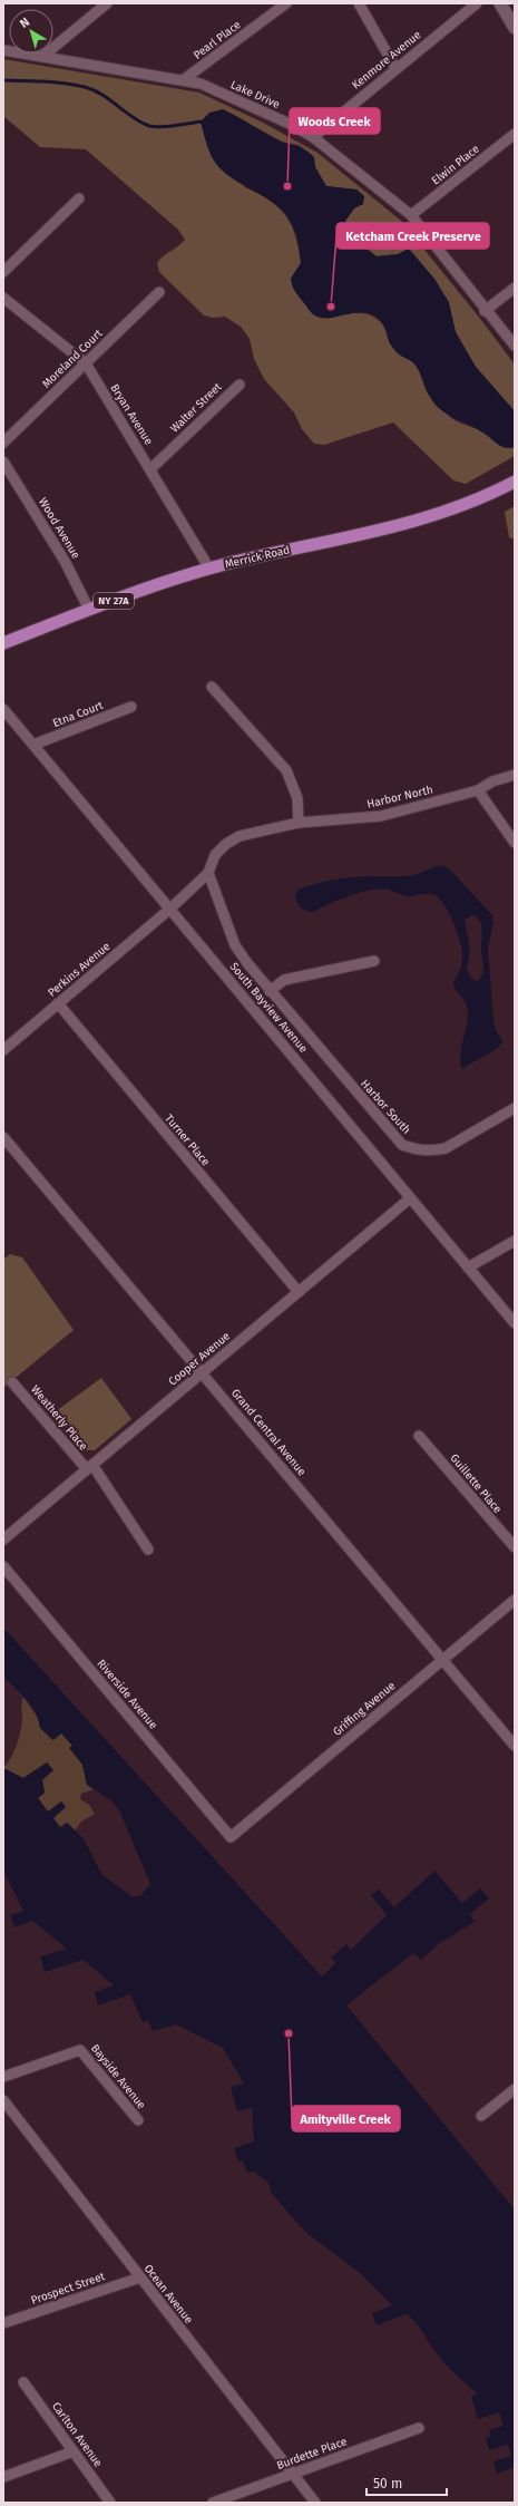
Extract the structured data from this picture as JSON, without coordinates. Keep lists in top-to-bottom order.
{
  "streets": {
    "main road": ["Merrick Road", "NY 27A"],
    "street": [
      "Pearl Place",
      "Kenmore Avenue",
      "Lake Drive",
      "Elwin Place",
      "Moreland Court",
      "Walter Street",
      "Bryan Avenue",
      "Wood Avenue",
      "Etna Court",
      "Harbor North",
      "Perkins Avenue",
      "South Bayview Avenue",
      "Harbor South",
      "Turner Place",
      "Cooper Avenue",
      "Weatherly Place",
      "Grand Central Avenue",
      "Guillette Place",
      "Riverside Avenue",
      "Griffing Avenue",
      "Bayside Avenue",
      "Prospect Street",
      "Ocean Avenue",
      "Carlton Avenue",
      "Burdette Place"
    ]
  },
  "crossings": [
    ["Pearl Place", "Lake Drive"],
    ["Kenmore Avenue", "Lake Drive"],
    ["Lake Drive", "Elwin Place"],
    ["Moreland Court", "Bryan Avenue"],
    ["Walter Street", "Bryan Avenue"],
    ["Bryan Avenue", "Merrick Road"],
    ["Wood Avenue", "Merrick Road"],
    ["Etna Court", "South Bayview Avenue"],
    ["Harbor North", "Perkins Avenue"],
    ["Harbor North", "South Bayview Avenue"],
    ["Harbor North", "Harbor South"],
    ["Perkins Avenue", "South Bayview Avenue"],
    ["Perkins Avenue", "Turner Place"],
    ["South Bayview Avenue", "Cooper Avenue"],
    ["Turner Place", "Cooper Avenue"],
    ["Cooper Avenue", "Weatherly Place"],
    ["Cooper Avenue", "Grand Central Avenue"],
    ["Grand Central Avenue", "Griffing Avenue"],
    ["Riverside Avenue", "Griffing Avenue"],
    ["Prospect Street", "Ocean Avenue"],
    ["Ocean Avenue", "Burdette Place"]
  ],
  "places": ["Woods Creek", "Ketcham Creek Preserve", "Amityville Creek"],
  "scale_bar": "50 m",
  "north": "top left"
}
